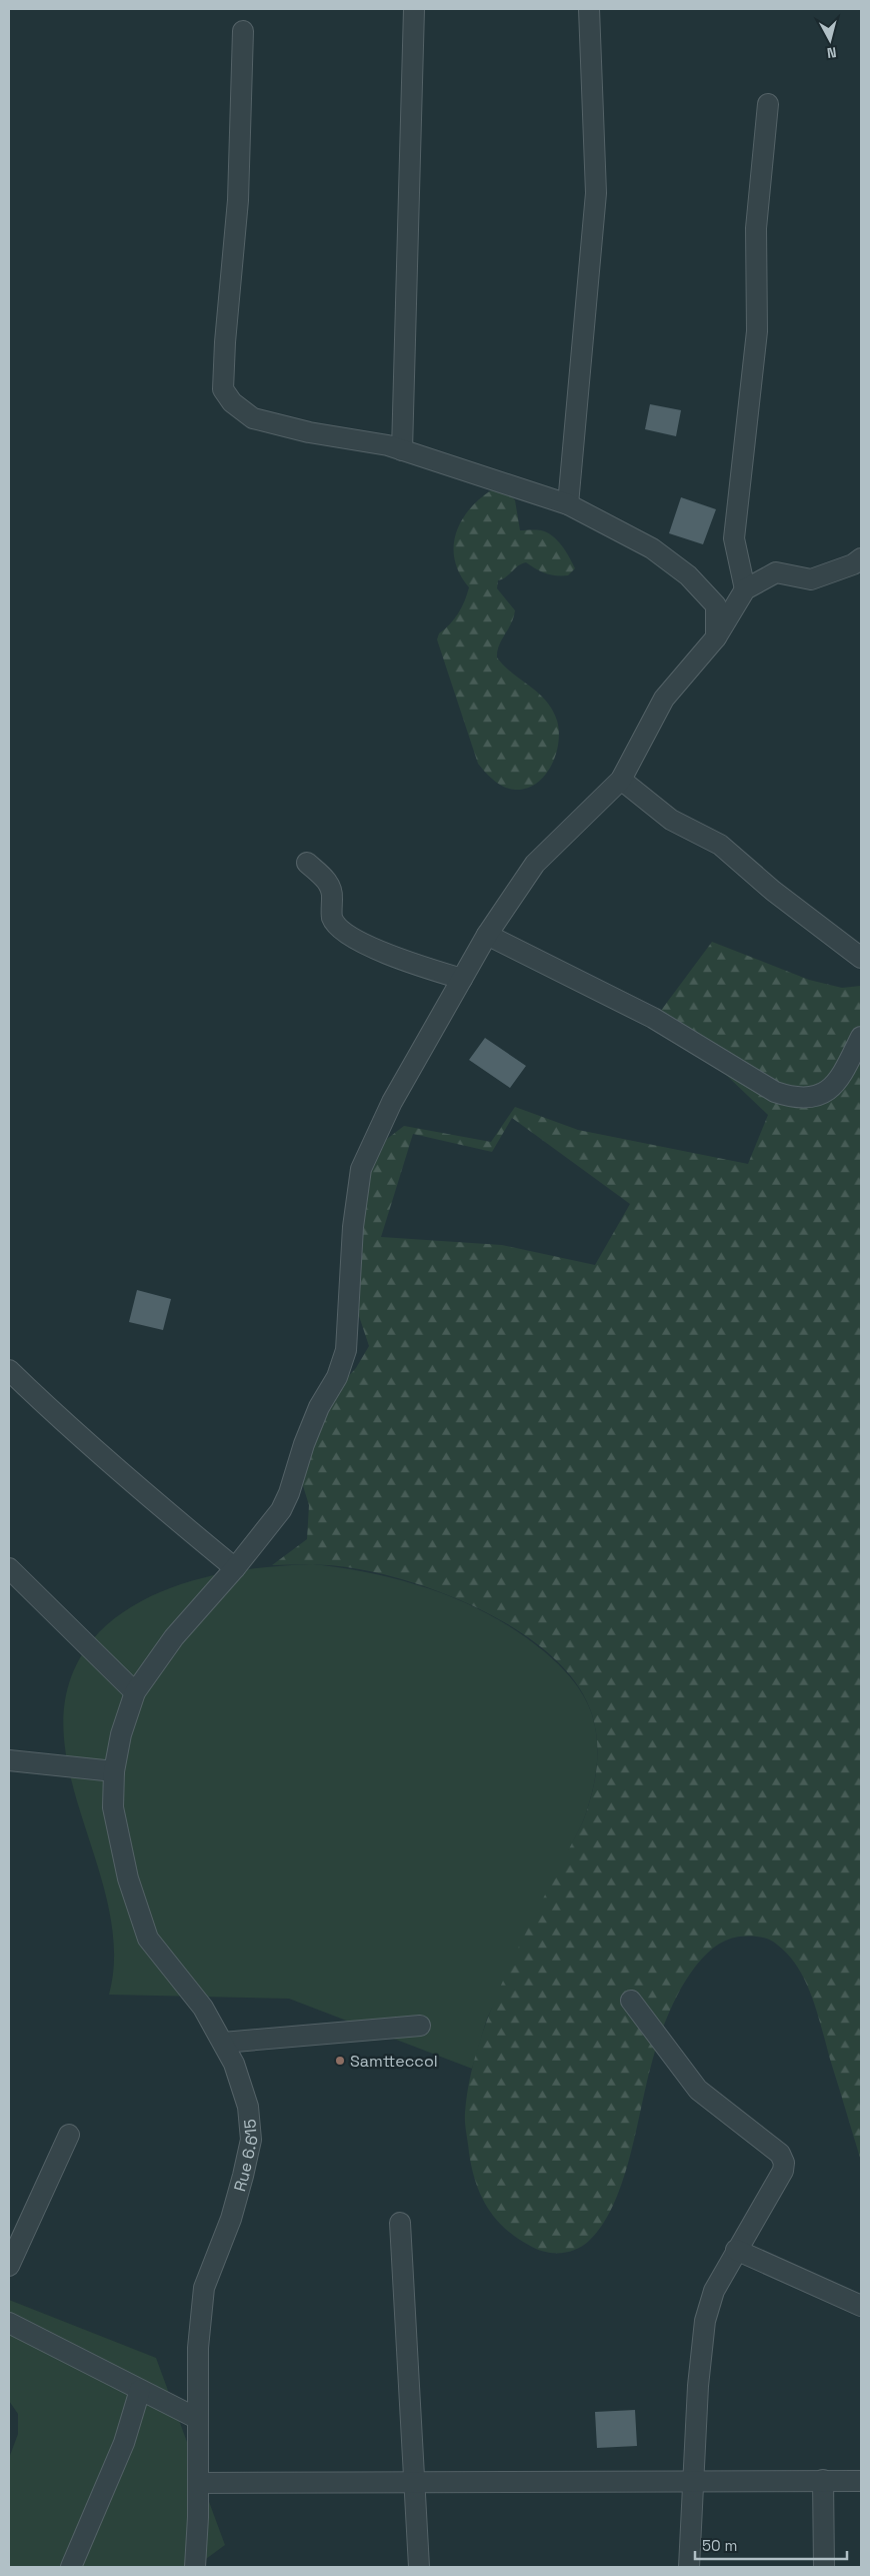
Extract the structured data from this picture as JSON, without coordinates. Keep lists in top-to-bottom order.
{
  "streets": {
    "street": ["Rue 6.615"]
  },
  "places": ["Samtteccol"],
  "scale_bar": "50 m",
  "north": "bottom"
}
